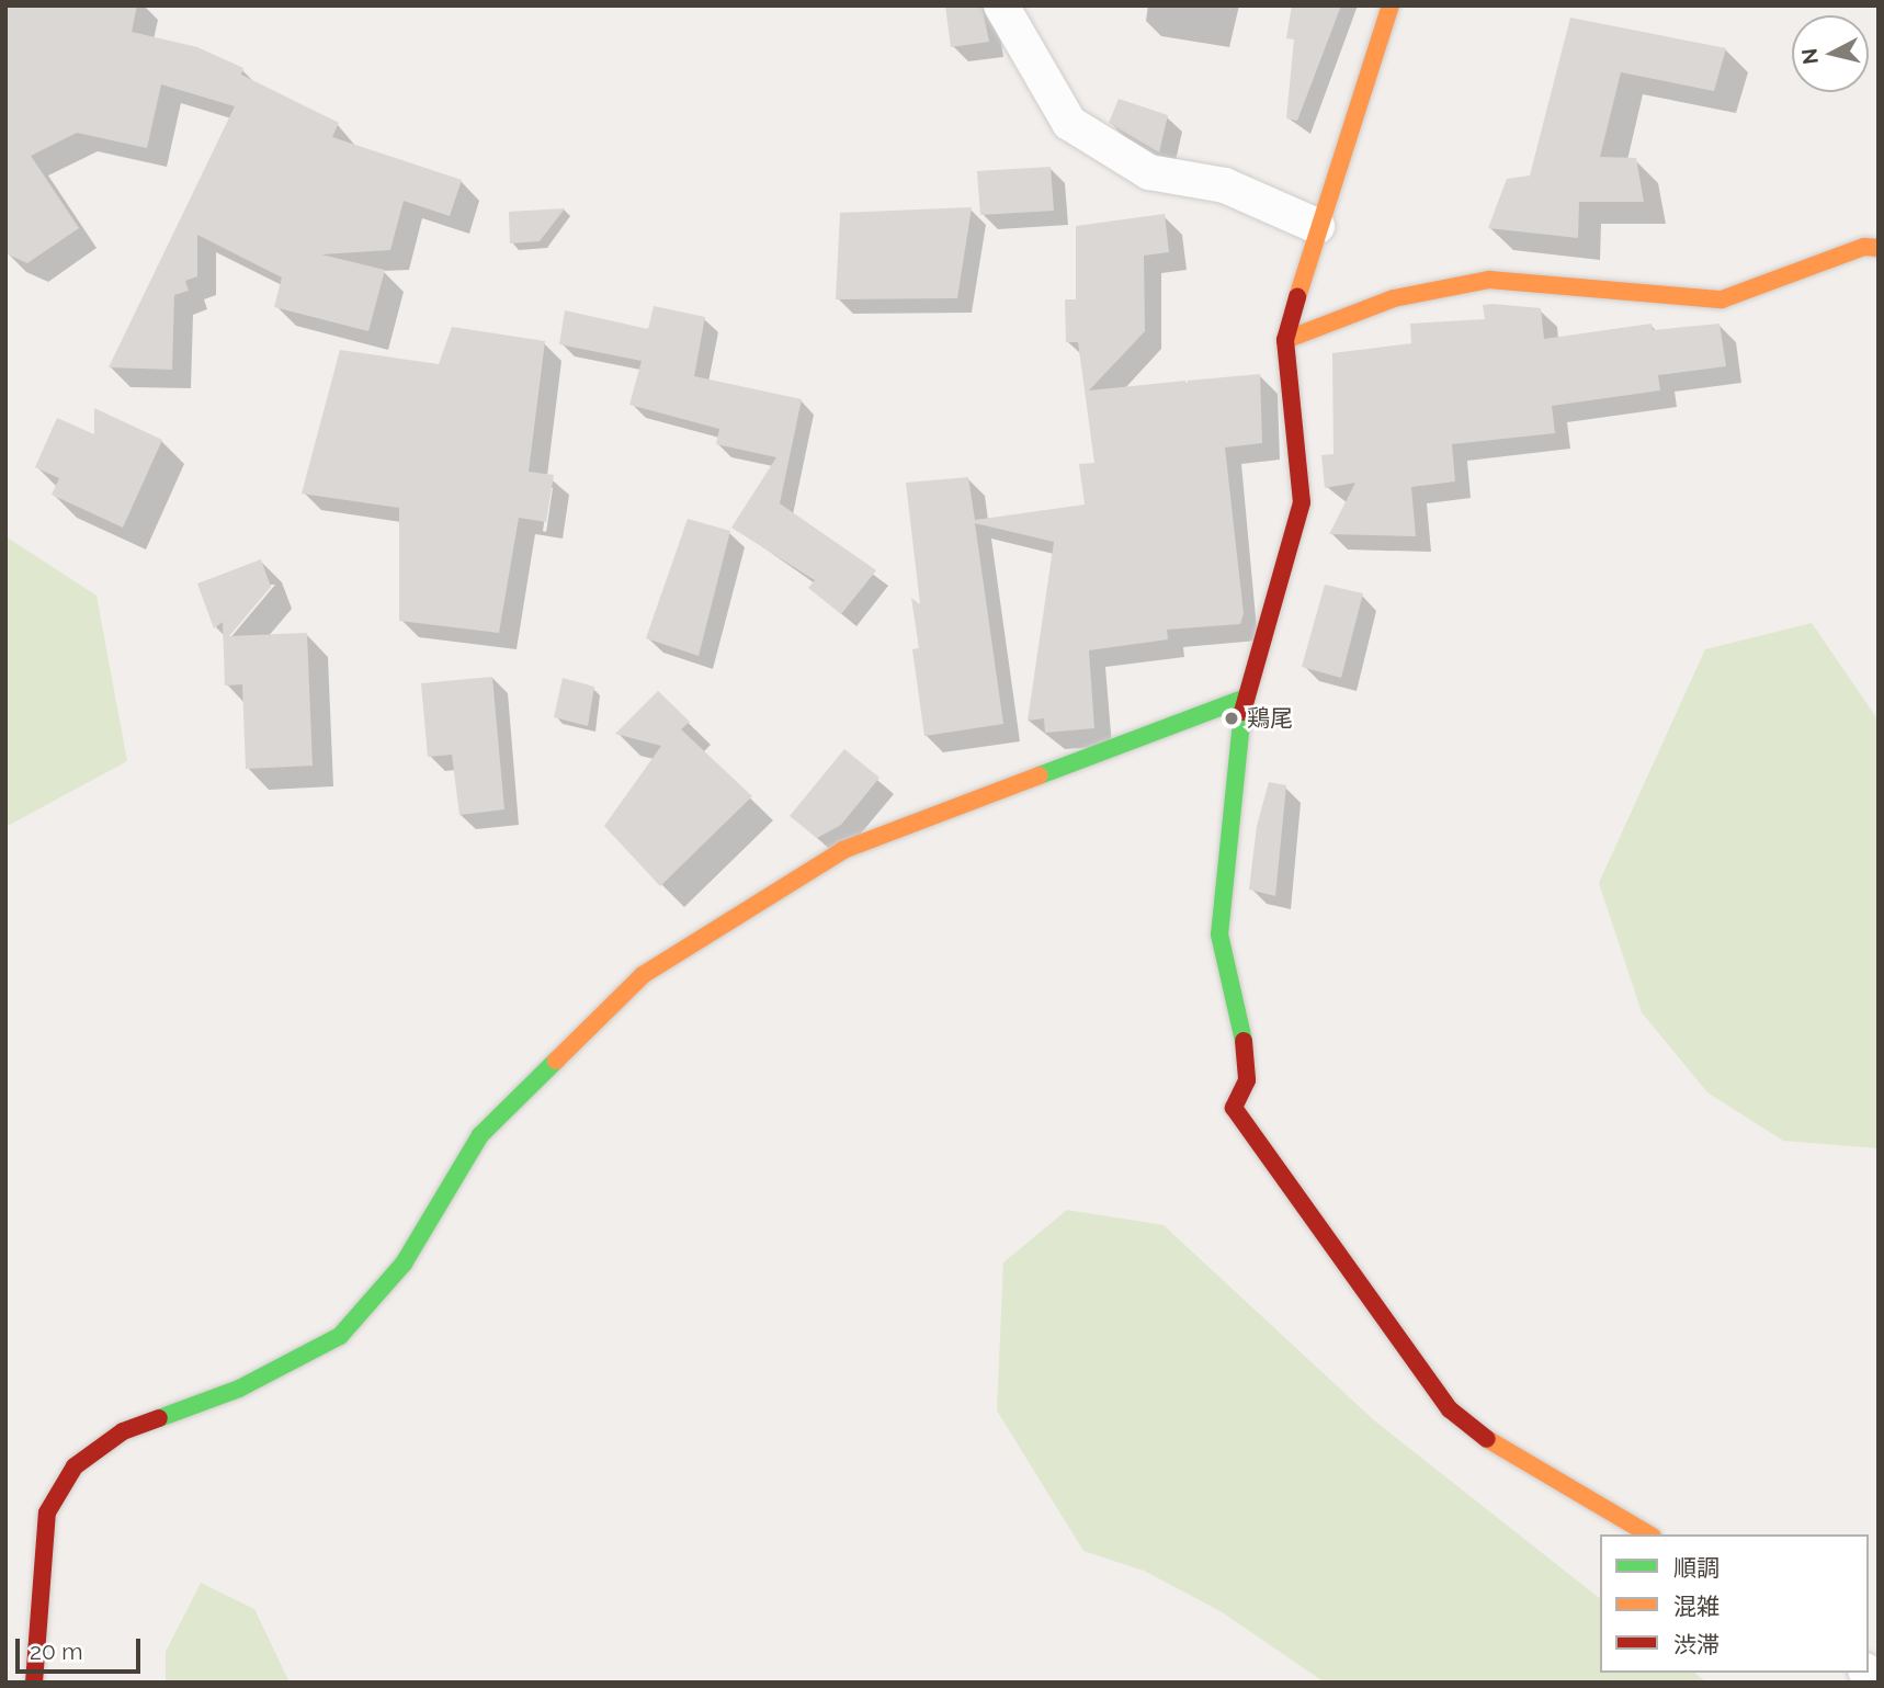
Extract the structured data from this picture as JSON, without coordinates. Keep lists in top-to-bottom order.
{
  "places": ["鶏尾"],
  "legend": ["順調", "混雑", "渋滞"],
  "scale_bar": "20 m",
  "north": "left"
}
